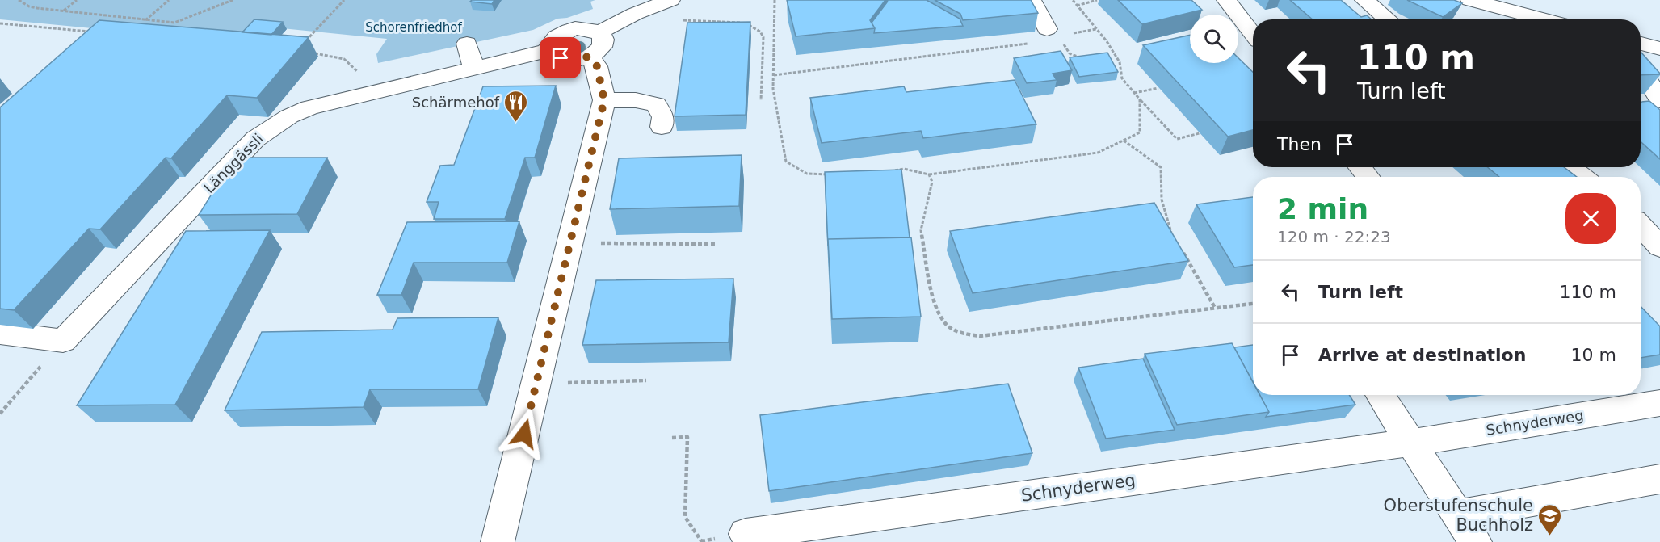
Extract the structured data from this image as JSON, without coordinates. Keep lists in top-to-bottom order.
{
  "streets": {
    "street": ["Länggässli", "Schnyderweg"]
  },
  "parks": ["Schorenfriedhof"],
  "places": {
    "restaurant": ["Schärmehof"],
    "school or university": ["Oberstufenschule Buchholz"]
  },
  "page": {
    "turn": ["110 m", "Turn left"],
    "then": "Then",
    "heading": ["2 min", "120 m · 22:23"],
    "list": [
      {
        "name": "Turn left",
        "value": "110 m"
      },
      {
        "name": "Arrive at destination",
        "value": "10 m"
      }
    ]
  }
}
